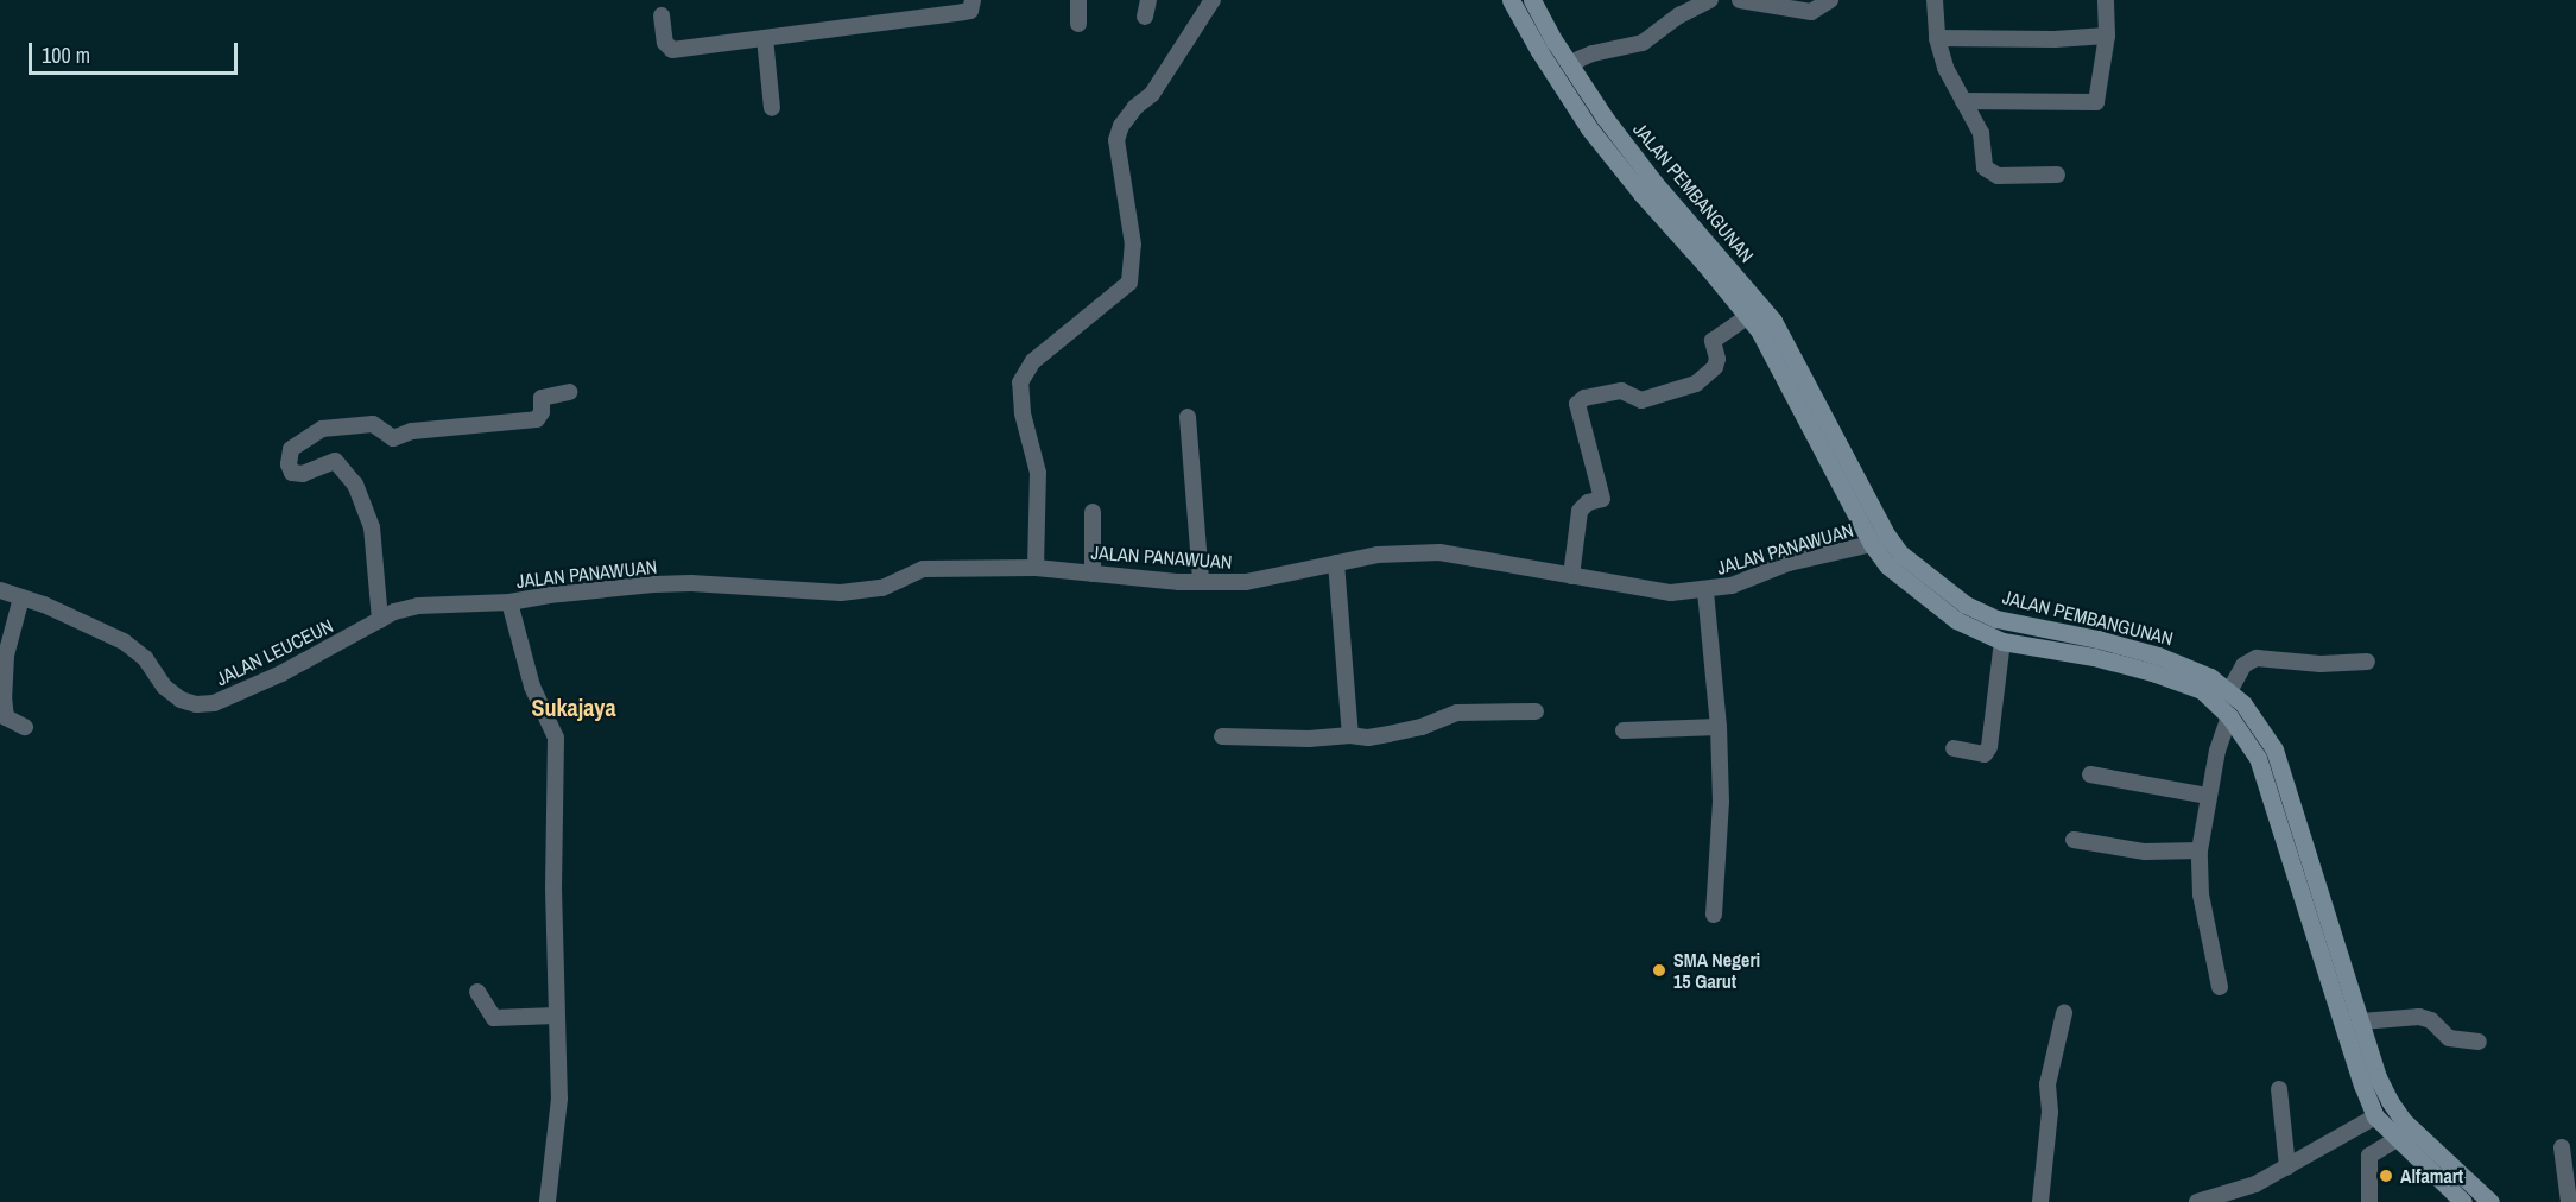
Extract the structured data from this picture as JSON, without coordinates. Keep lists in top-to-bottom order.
{
  "streets": {
    "main road": ["JALAN PEMBANGUNAN"],
    "street": ["JALAN PANAWUAN", "JALAN LEUCEUN"]
  },
  "crossings": [
    ["JALAN PEMBANGUNAN", "JALAN PANAWUAN"],
    ["JALAN PANAWUAN", "JALAN LEUCEUN"]
  ],
  "districts": ["Sukajaya"],
  "places": ["SMA Negeri 15 Garut", "Alfamart"],
  "scale_bar": "100 m"
}
